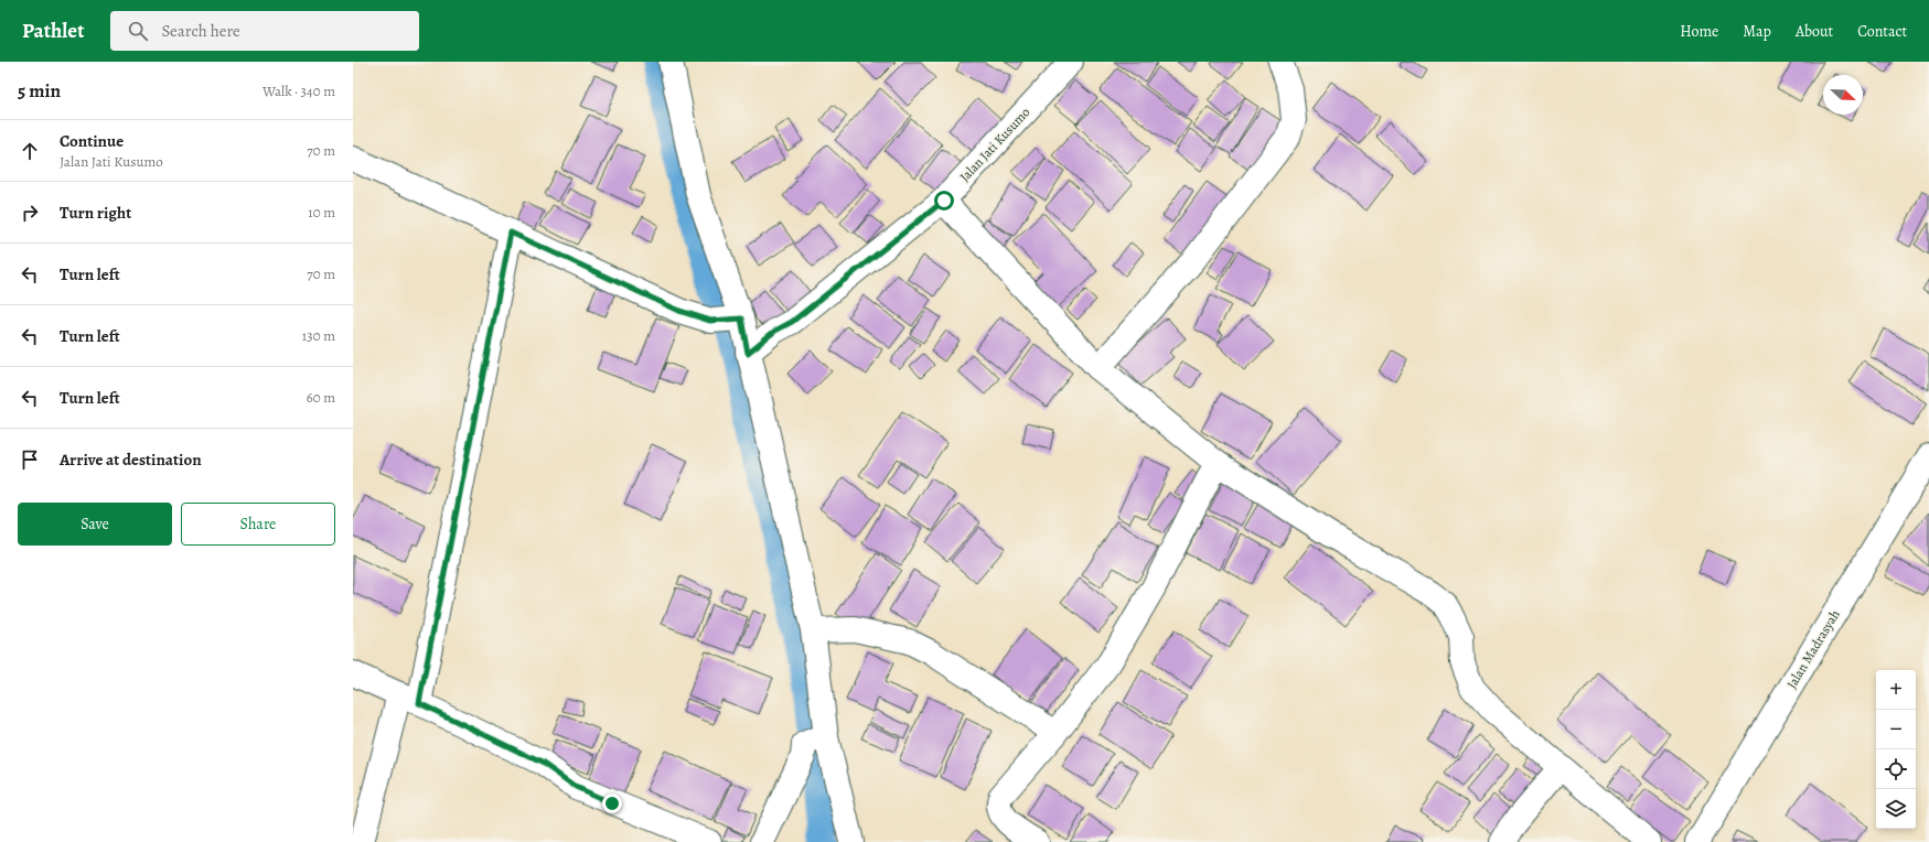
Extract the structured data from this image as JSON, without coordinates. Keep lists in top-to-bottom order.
{
  "streets": {
    "street": ["Jalan Jati Kusumo", "Jalan Madrasyah"]
  },
  "north": "bottom right",
  "page": {
    "header": "Pathlet",
    "search": "Search here",
    "nav": [
      "Home",
      "Map",
      "About",
      "Contact"
    ],
    "heading": ["5 min", "Walk · 340 m"],
    "list": [
      ["Continue", "Jalan Jati Kusumo", "70 m"],
      ["Turn right", "10 m"],
      ["Turn left", "70 m"],
      ["Turn left", "130 m"],
      ["Turn left", "60 m"],
      "Arrive at destination"
    ],
    "buttons": ["Save", "Share"],
    "map_buttons": ["+", "−"]
  }
}
